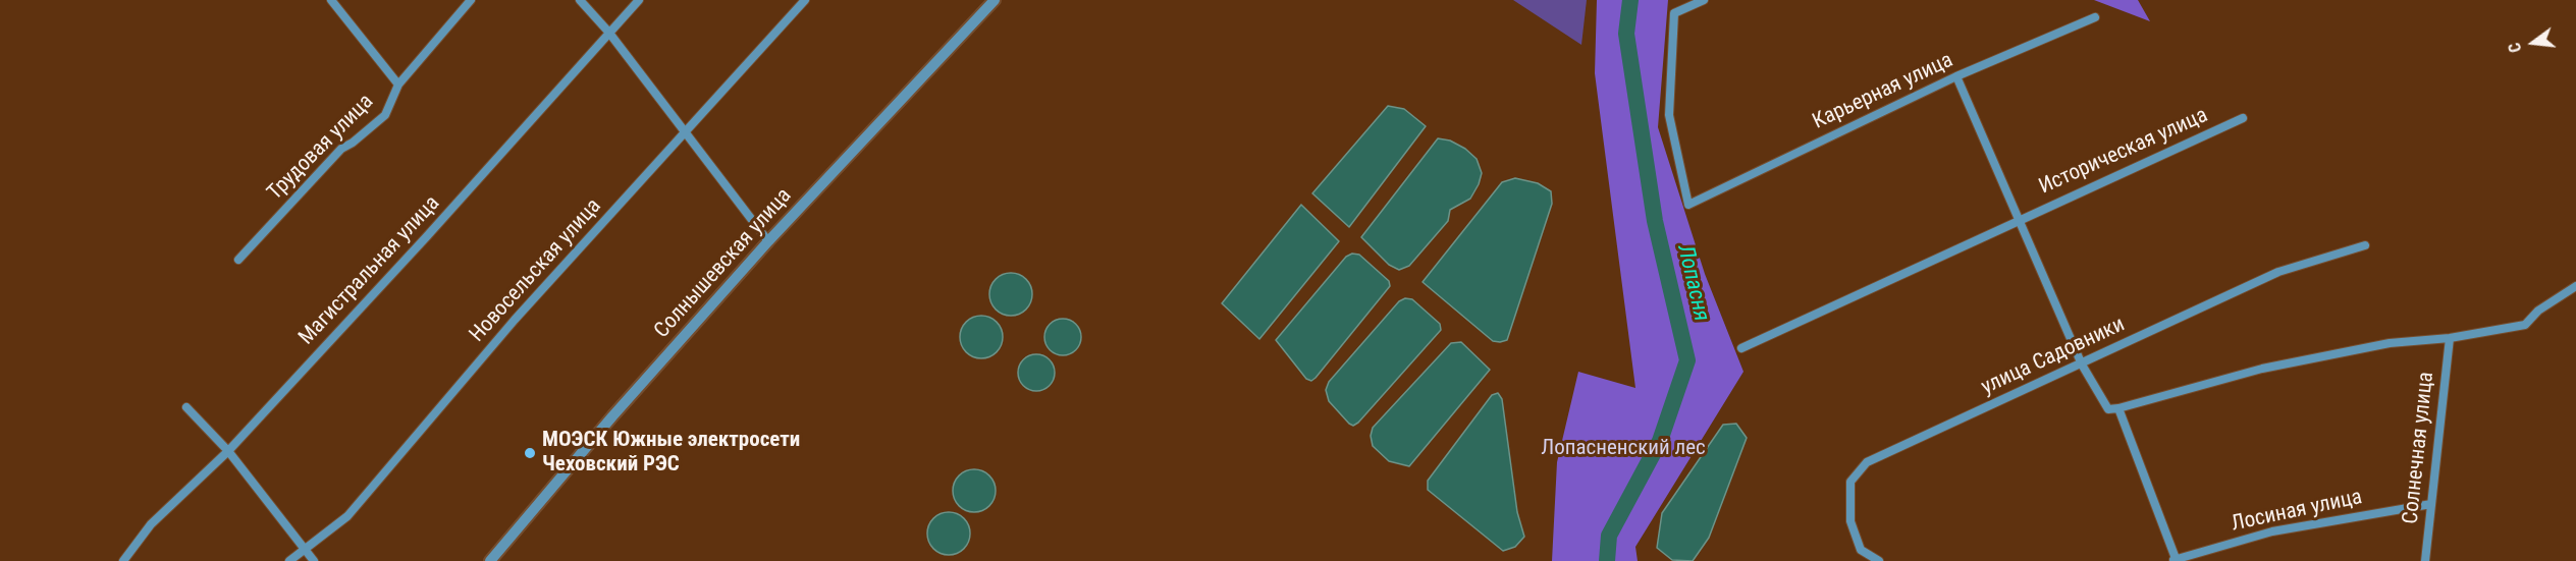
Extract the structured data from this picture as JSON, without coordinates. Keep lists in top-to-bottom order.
{
  "streets": {
    "street": [
      "Карьерная улица",
      "Трудовая улица",
      "Историческая улица",
      "Солнышевская улица",
      "Магистральная улица",
      "Новосельская улица",
      "улица Садовники",
      "Солнечная улица",
      "Лосиная улица"
    ]
  },
  "crossings": [
    ["Солнечная улица", "Лосиная улица"]
  ],
  "water": ["Лопасня"],
  "parks": ["Лопасненский лес"],
  "places": ["МОЭСК Южные электросети Чеховский РЭС"],
  "north": "left"
}
